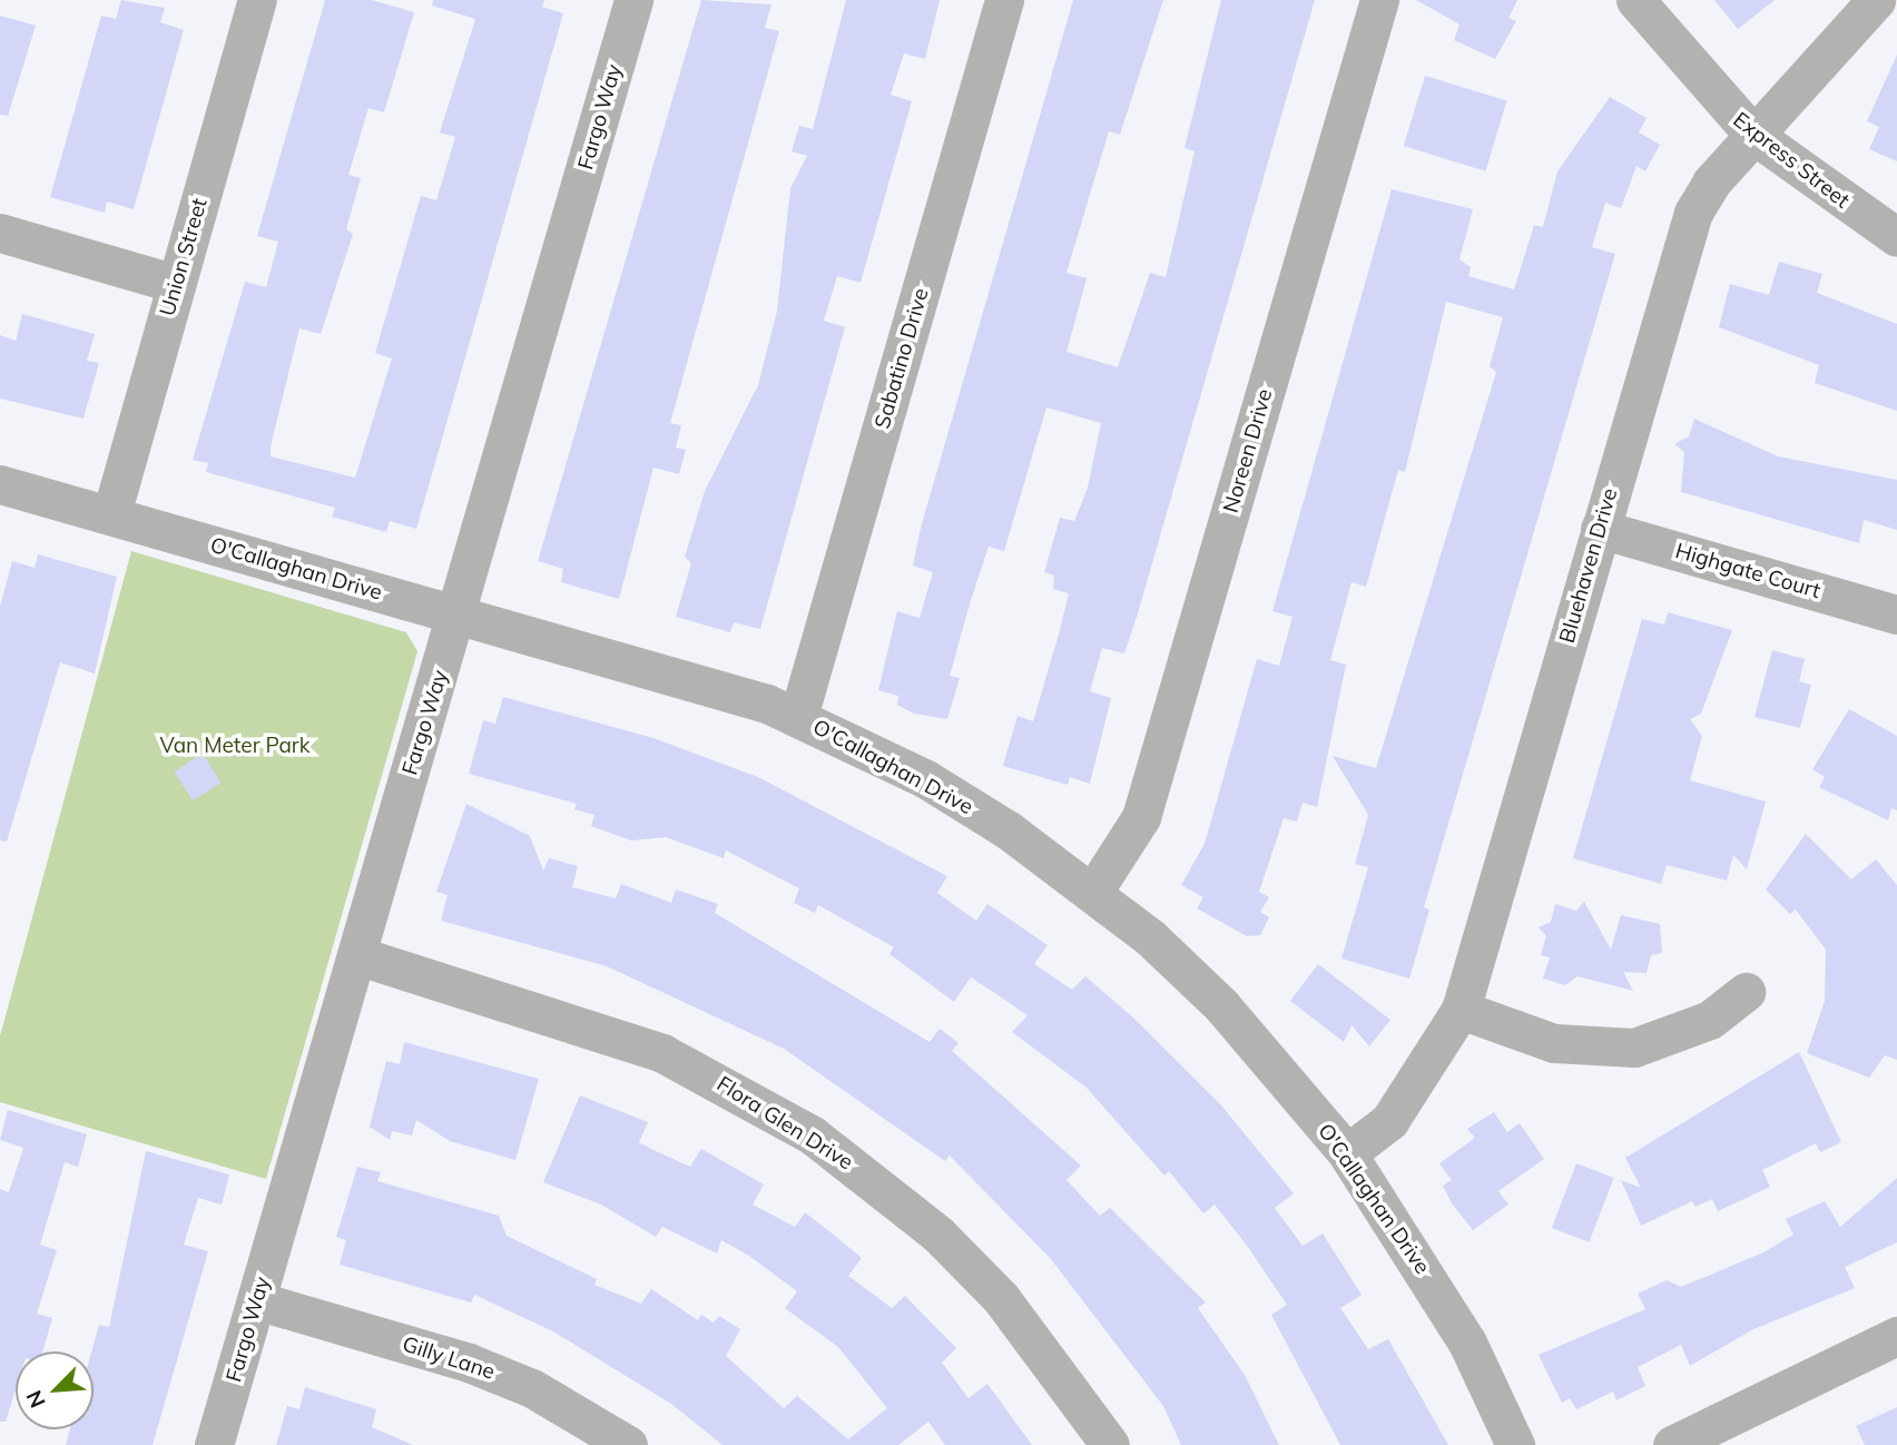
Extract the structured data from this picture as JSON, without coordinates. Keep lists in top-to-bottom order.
{
  "streets": {
    "street": [
      "Fargo Way",
      "Express Street",
      "Union Street",
      "Sabatino Drive",
      "Noreen Drive",
      "Bluehaven Drive",
      "O'Callaghan Drive",
      "Highgate Court",
      "Flora Glen Drive",
      "Gilly Lane"
    ]
  },
  "crossings": [
    ["Fargo Way", "O'Callaghan Drive"],
    ["Fargo Way", "Flora Glen Drive"],
    ["Fargo Way", "Gilly Lane"],
    ["Express Street", "Bluehaven Drive"],
    ["Union Street", "O'Callaghan Drive"],
    ["Sabatino Drive", "O'Callaghan Drive"],
    ["Noreen Drive", "O'Callaghan Drive"],
    ["Bluehaven Drive", "O'Callaghan Drive"],
    ["Bluehaven Drive", "Highgate Court"]
  ],
  "parks": ["Van Meter Park"],
  "north": "bottom left"
}
